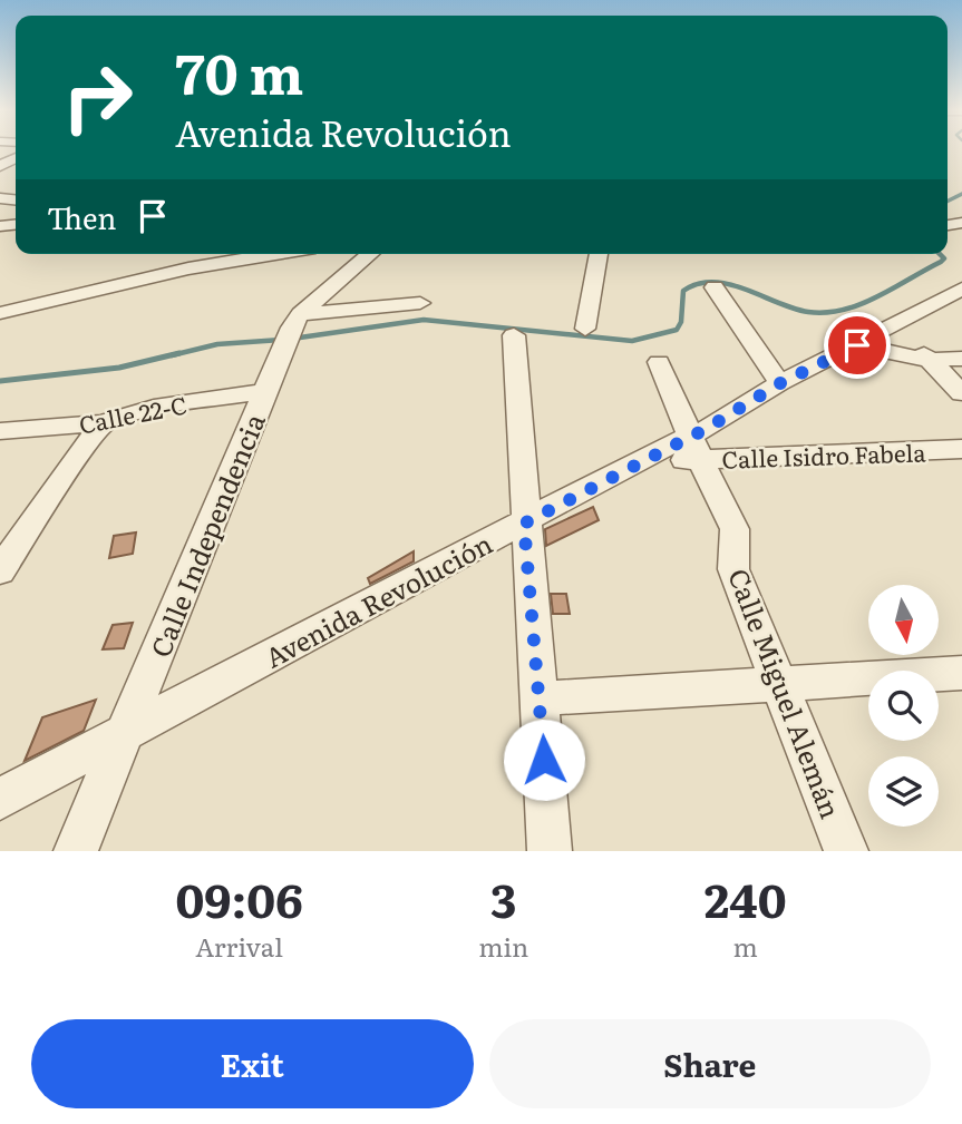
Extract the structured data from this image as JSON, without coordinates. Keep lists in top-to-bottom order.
{
  "streets": {
    "street": [
      "Calle 22-C",
      "Calle Isidro Fabela",
      "Calle Independencia",
      "Avenida Revolución",
      "Calle Miguel Alemán"
    ]
  },
  "crossings": [
    ["Calle 22-C", "Calle Independencia"],
    ["Calle Isidro Fabela", "Avenida Revolución"],
    ["Calle Isidro Fabela", "Calle Miguel Alemán"],
    ["Calle Independencia", "Avenida Revolución"],
    ["Avenida Revolución", "Calle Miguel Alemán"]
  ],
  "north": "bottom",
  "page": {
    "turn": ["70 m", "Avenida Revolución"],
    "then": "Then",
    "eta": [
      "09:06",
      "Arrival",
      "3",
      "min",
      "240",
      "m"
    ],
    "buttons": ["Exit", "Share"]
  }
}
